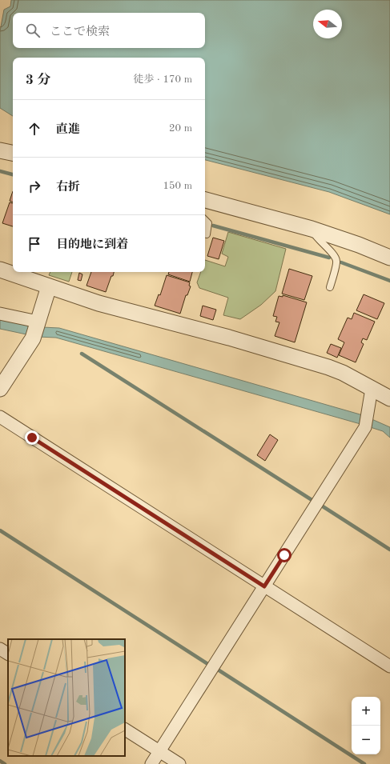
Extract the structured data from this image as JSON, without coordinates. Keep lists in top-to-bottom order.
{
  "north": "left",
  "page": {
    "search": "ここで検索",
    "heading": ["3 分", "徒歩 · 170 m"],
    "list": [
      ["直進", "20 m"],
      ["右折", "150 m"],
      "目的地に到着"
    ],
    "map_buttons": ["+", "−"]
  }
}
